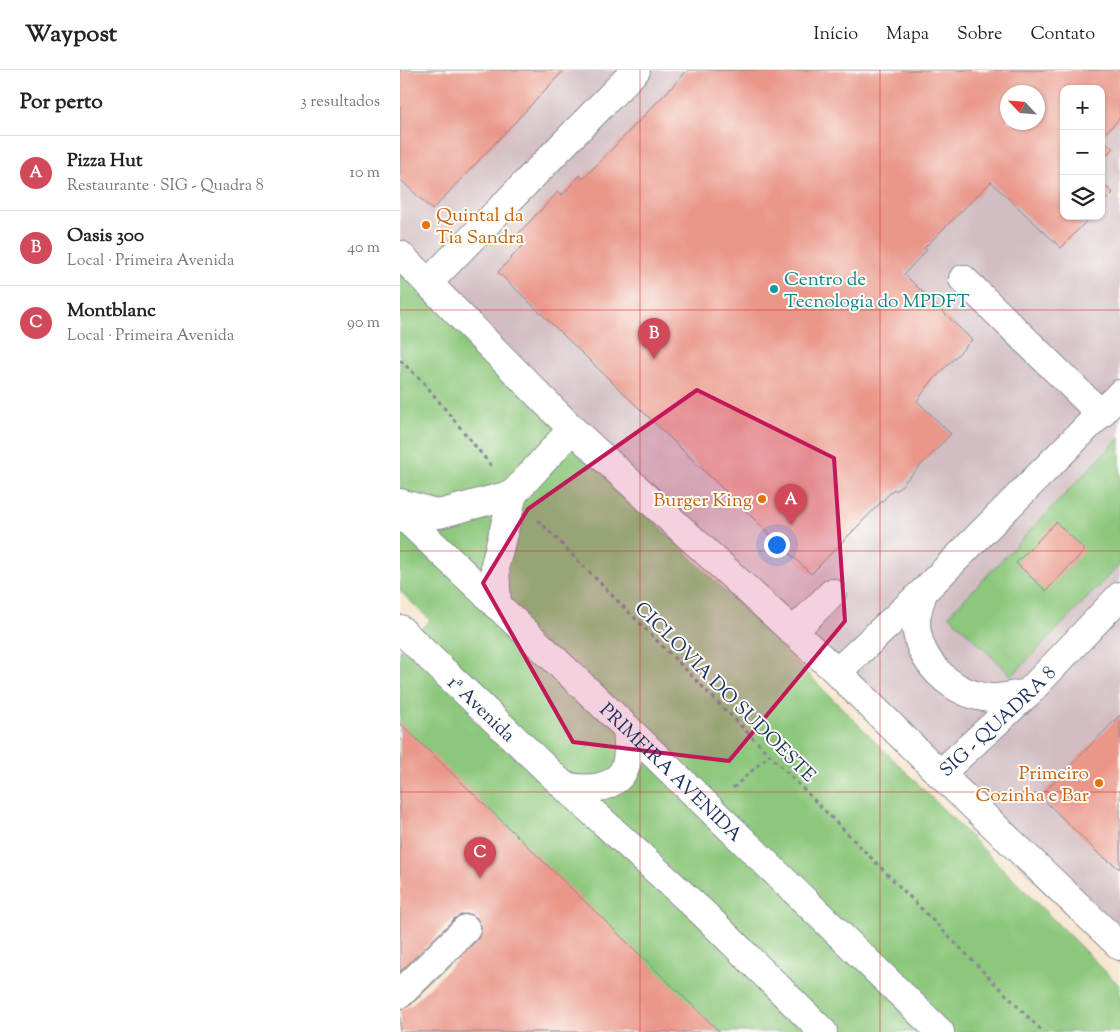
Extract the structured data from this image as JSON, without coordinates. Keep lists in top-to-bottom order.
{
  "streets": {
    "street": ["1ª Avenida", "SIG - QUADRA 8", "PRIMEIRA AVENIDA"],
    "path": ["CICLOVIA DO SUDOESTE"]
  },
  "places": [
    "Quintal da Tia Sandra",
    "Centro de Tecnologia do MPDFT",
    "Burger King",
    "Primeiro Cozinha e Bar"
  ],
  "north": "top left",
  "page": {
    "header": "Waypost",
    "nav": [
      "Início",
      "Mapa",
      "Sobre",
      "Contato"
    ],
    "heading": ["Por perto", "3 resultados"],
    "map_buttons": ["+", "−"],
    "list": [
      {
        "mark": "A",
        "name": "Pizza Hut",
        "note": "Restaurante · SIG - Quadra 8",
        "value": "10 m"
      },
      {
        "mark": "B",
        "name": "Oasis 300",
        "note": "Local · Primeira Avenida",
        "value": "40 m"
      },
      {
        "mark": "C",
        "name": "Montblanc",
        "note": "Local · Primeira Avenida",
        "value": "90 m"
      }
    ],
    "pins": ["B", "A", "C"]
  }
}
